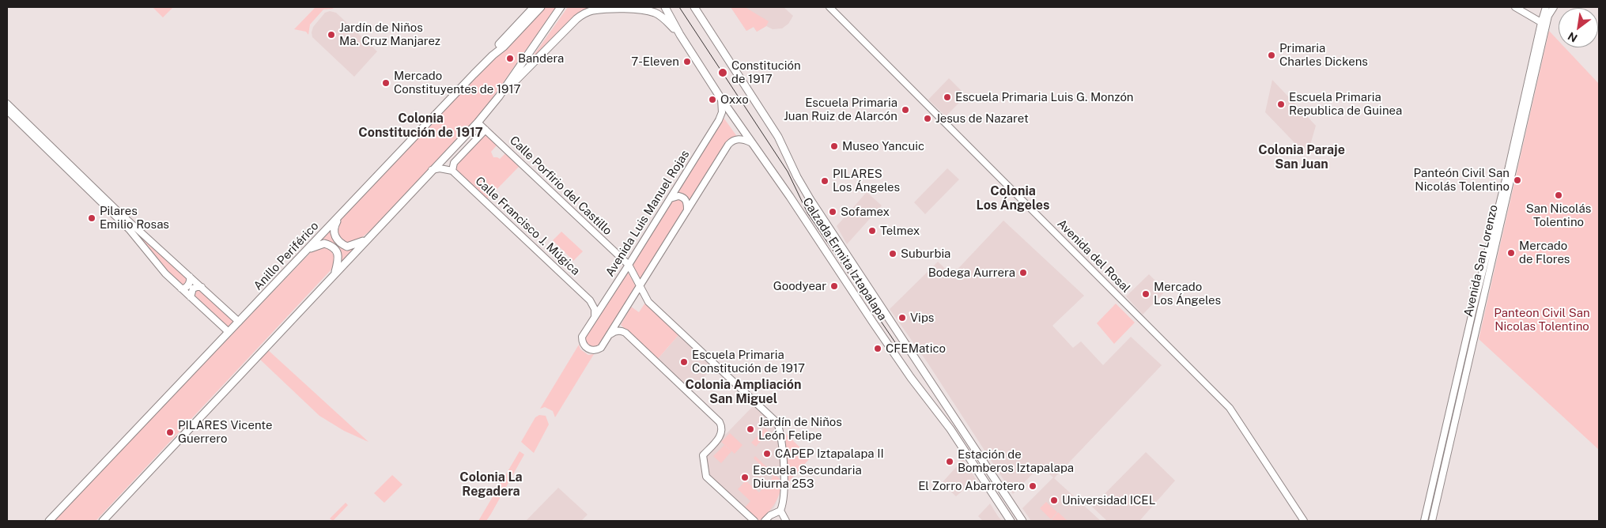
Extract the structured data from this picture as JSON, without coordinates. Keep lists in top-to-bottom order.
{
  "streets": {
    "main road": ["Anillo Periférico", "Calzada Ermita Iztapalapa"],
    "street": [
      "Calle Porfirio del Castillo",
      "Avenida Luis Manuel Rojas",
      "Calle Francisco J. Múgica",
      "Avenida del Rosal",
      "Avenida San Lorenzo"
    ]
  },
  "crossings": [
    ["Calle Porfirio del Castillo", "Avenida Luis Manuel Rojas"],
    ["Avenida Luis Manuel Rojas", "Calle Francisco J. Múgica"],
    ["Avenida Luis Manuel Rojas", "Calzada Ermita Iztapalapa"]
  ],
  "districts": [
    "Colonia Constitución de 1917",
    "Colonia Paraje San Juan",
    "Colonia Los Ángeles",
    "Colonia Ampliación San Miguel",
    "Colonia La Regadera"
  ],
  "parks": ["Panteon Civil San Nicolas Tolentino"],
  "places": [
    "Jardín de Niños Ma. Cruz Manjarez",
    "Primaria Charles Dickens",
    "Bandera",
    "7-Eleven",
    "Constitución de 1917",
    "Mercado Constituyentes de 1917",
    "Escuela Primaria Luis G. Monzón",
    "Oxxo",
    "Escuela Primaria Republica de Guinea",
    "Escuela Primaria Juan Ruiz de Alarcón",
    "Jesus de Nazaret",
    "Museo Yancuic",
    "Panteón Civil San Nicolás Tolentino",
    "PILARES Los Ángeles",
    "San Nicolás Tolentino",
    "Sofamex",
    "Pilares Emilio Rosas",
    "Telmex",
    "Mercado de Flores",
    "Suburbia",
    "Bodega Aurrera",
    "Goodyear",
    "Mercado Los Ángeles",
    "Vips",
    "CFEMatico",
    "Escuela Primaria Constitución de 1917",
    "Jardín de Niños León Felipe",
    "PILARES Vicente Guerrero",
    "CAPEP Iztapalapa II",
    "Estación de Bomberos Iztapalapa",
    "Escuela Secundaria Diurna 253",
    "El Zorro Abarrotero",
    "Universidad ICEL"
  ],
  "north": "bottom left"
}
